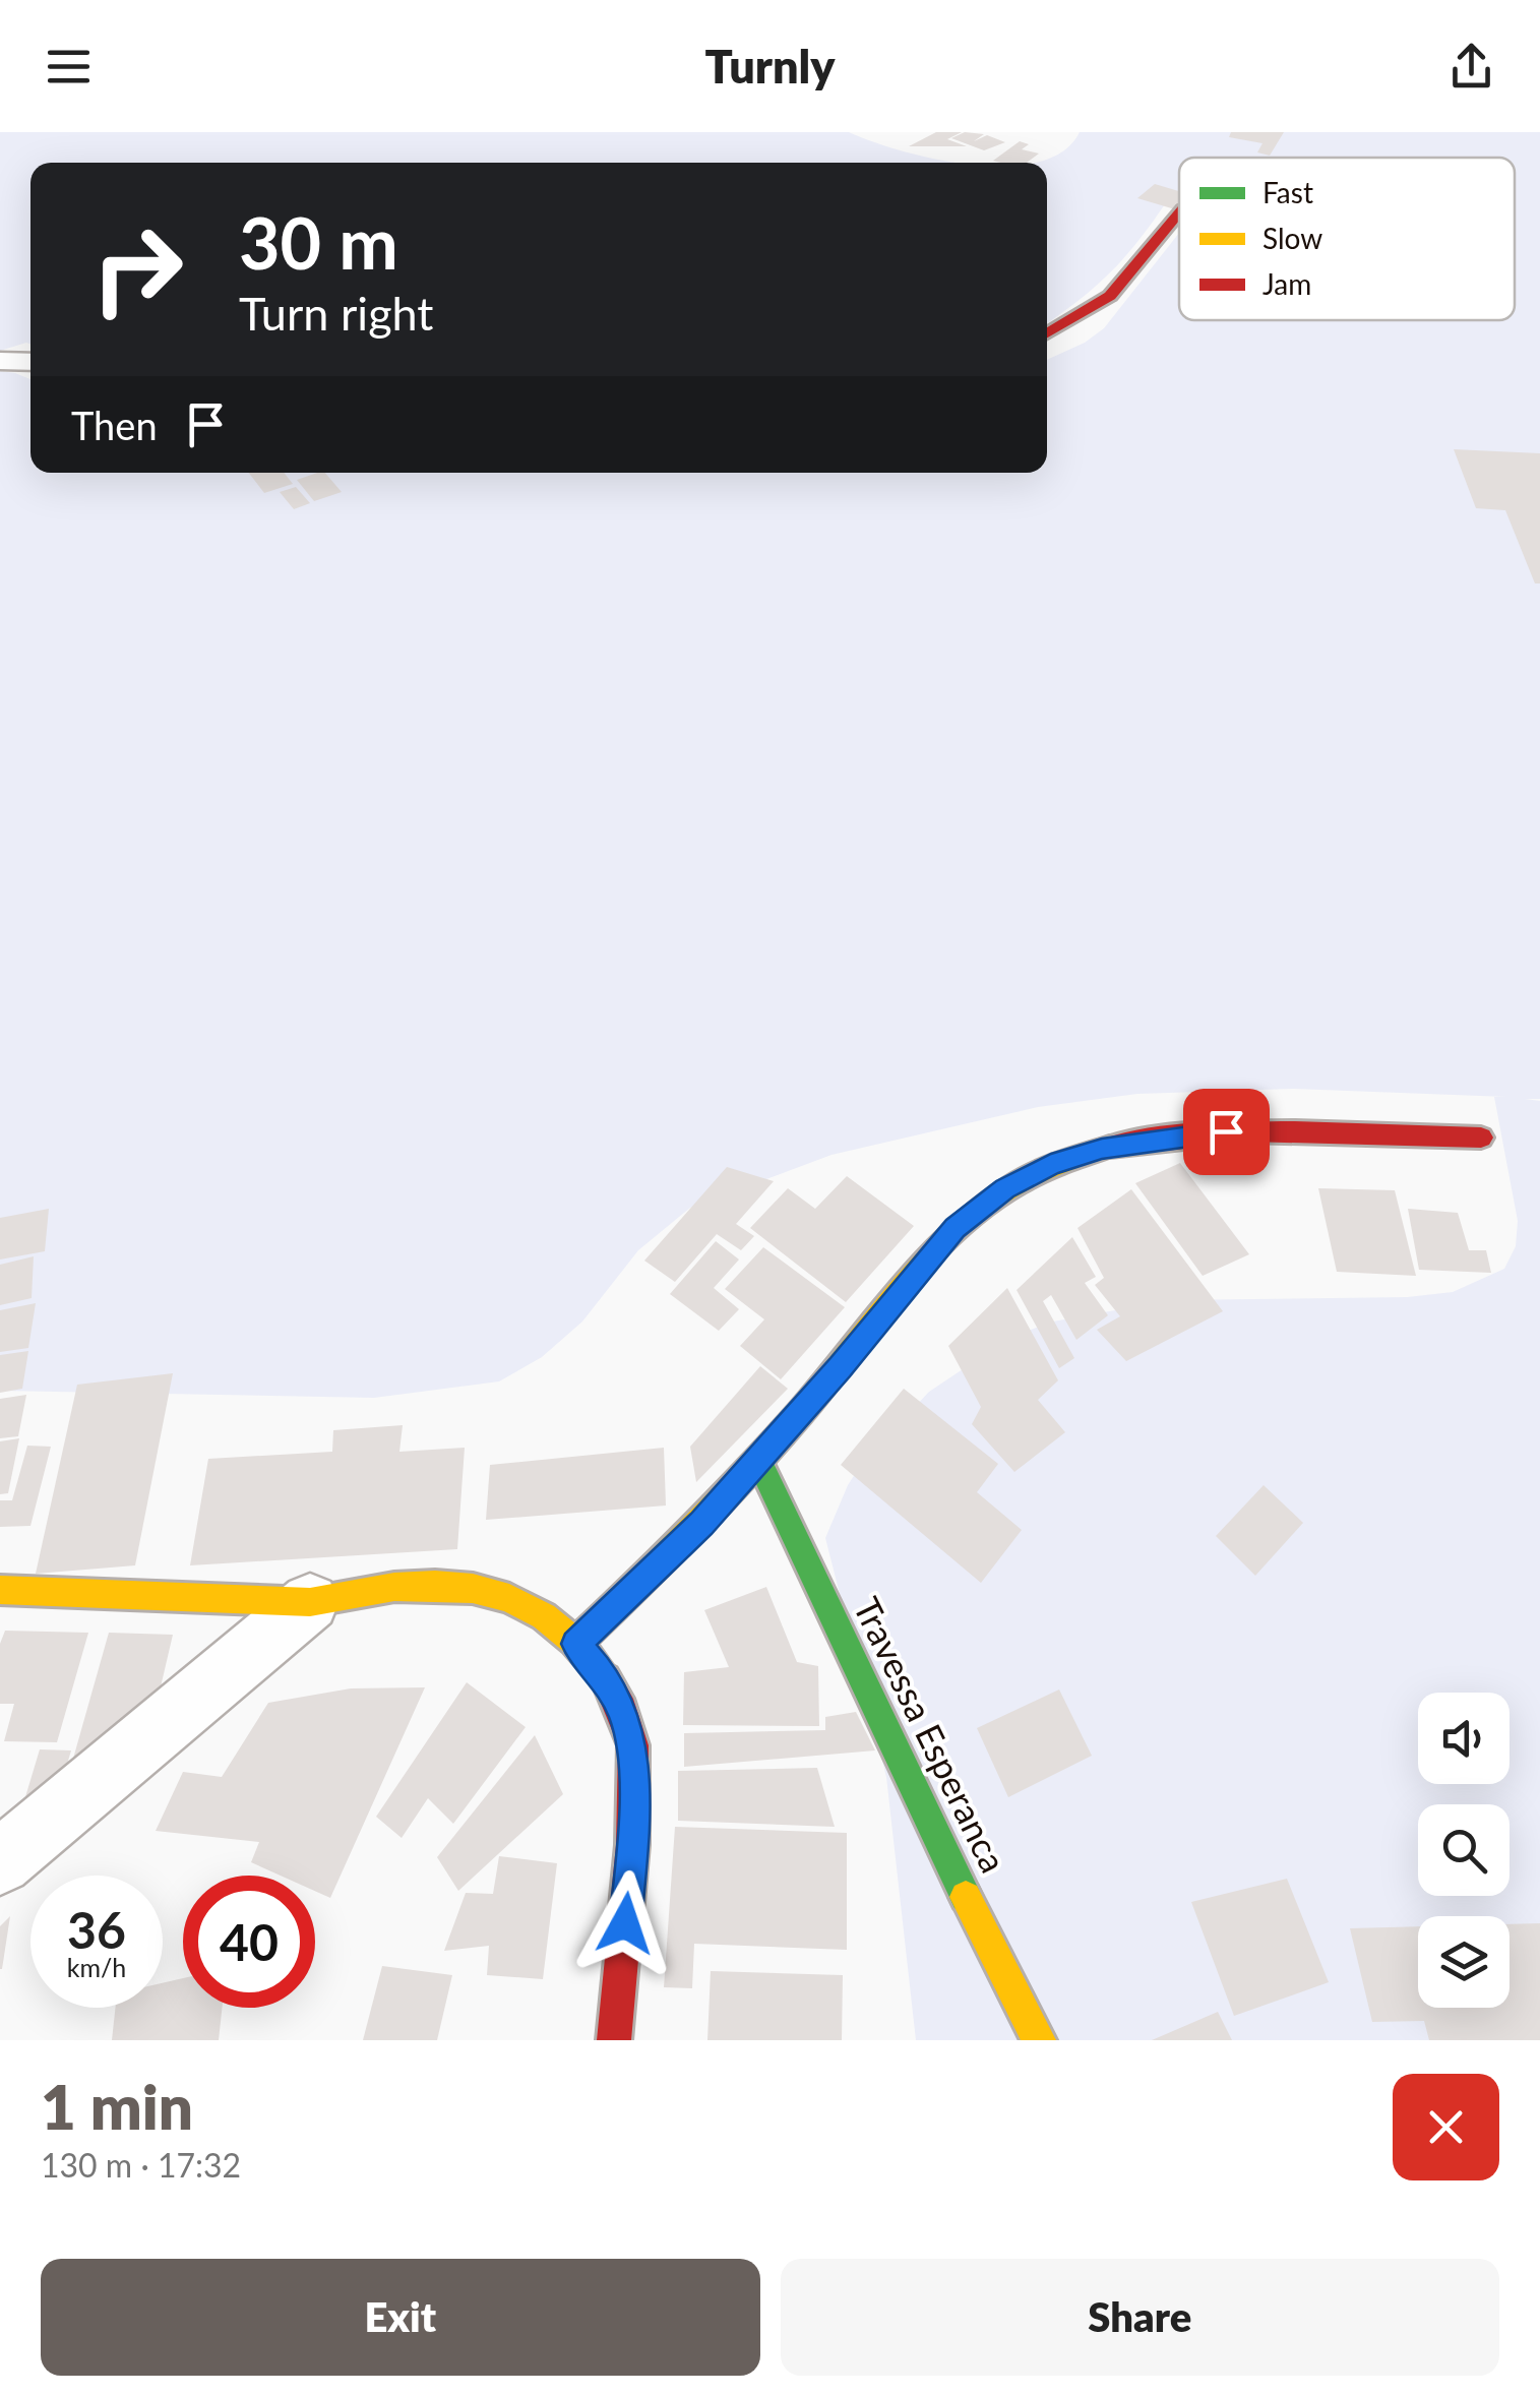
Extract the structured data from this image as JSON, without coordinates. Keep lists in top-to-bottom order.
{
  "streets": {
    "street": ["Travessa Esperanca"]
  },
  "legend": ["Fast", "Slow", "Jam"],
  "page": {
    "header": "Turnly",
    "turn": ["30 m", "Turn right"],
    "then": "Then",
    "speed": "36 km/h",
    "limit": "40",
    "heading": ["1 min", "130 m · 17:32"],
    "buttons": ["Exit", "Share"]
  }
}
